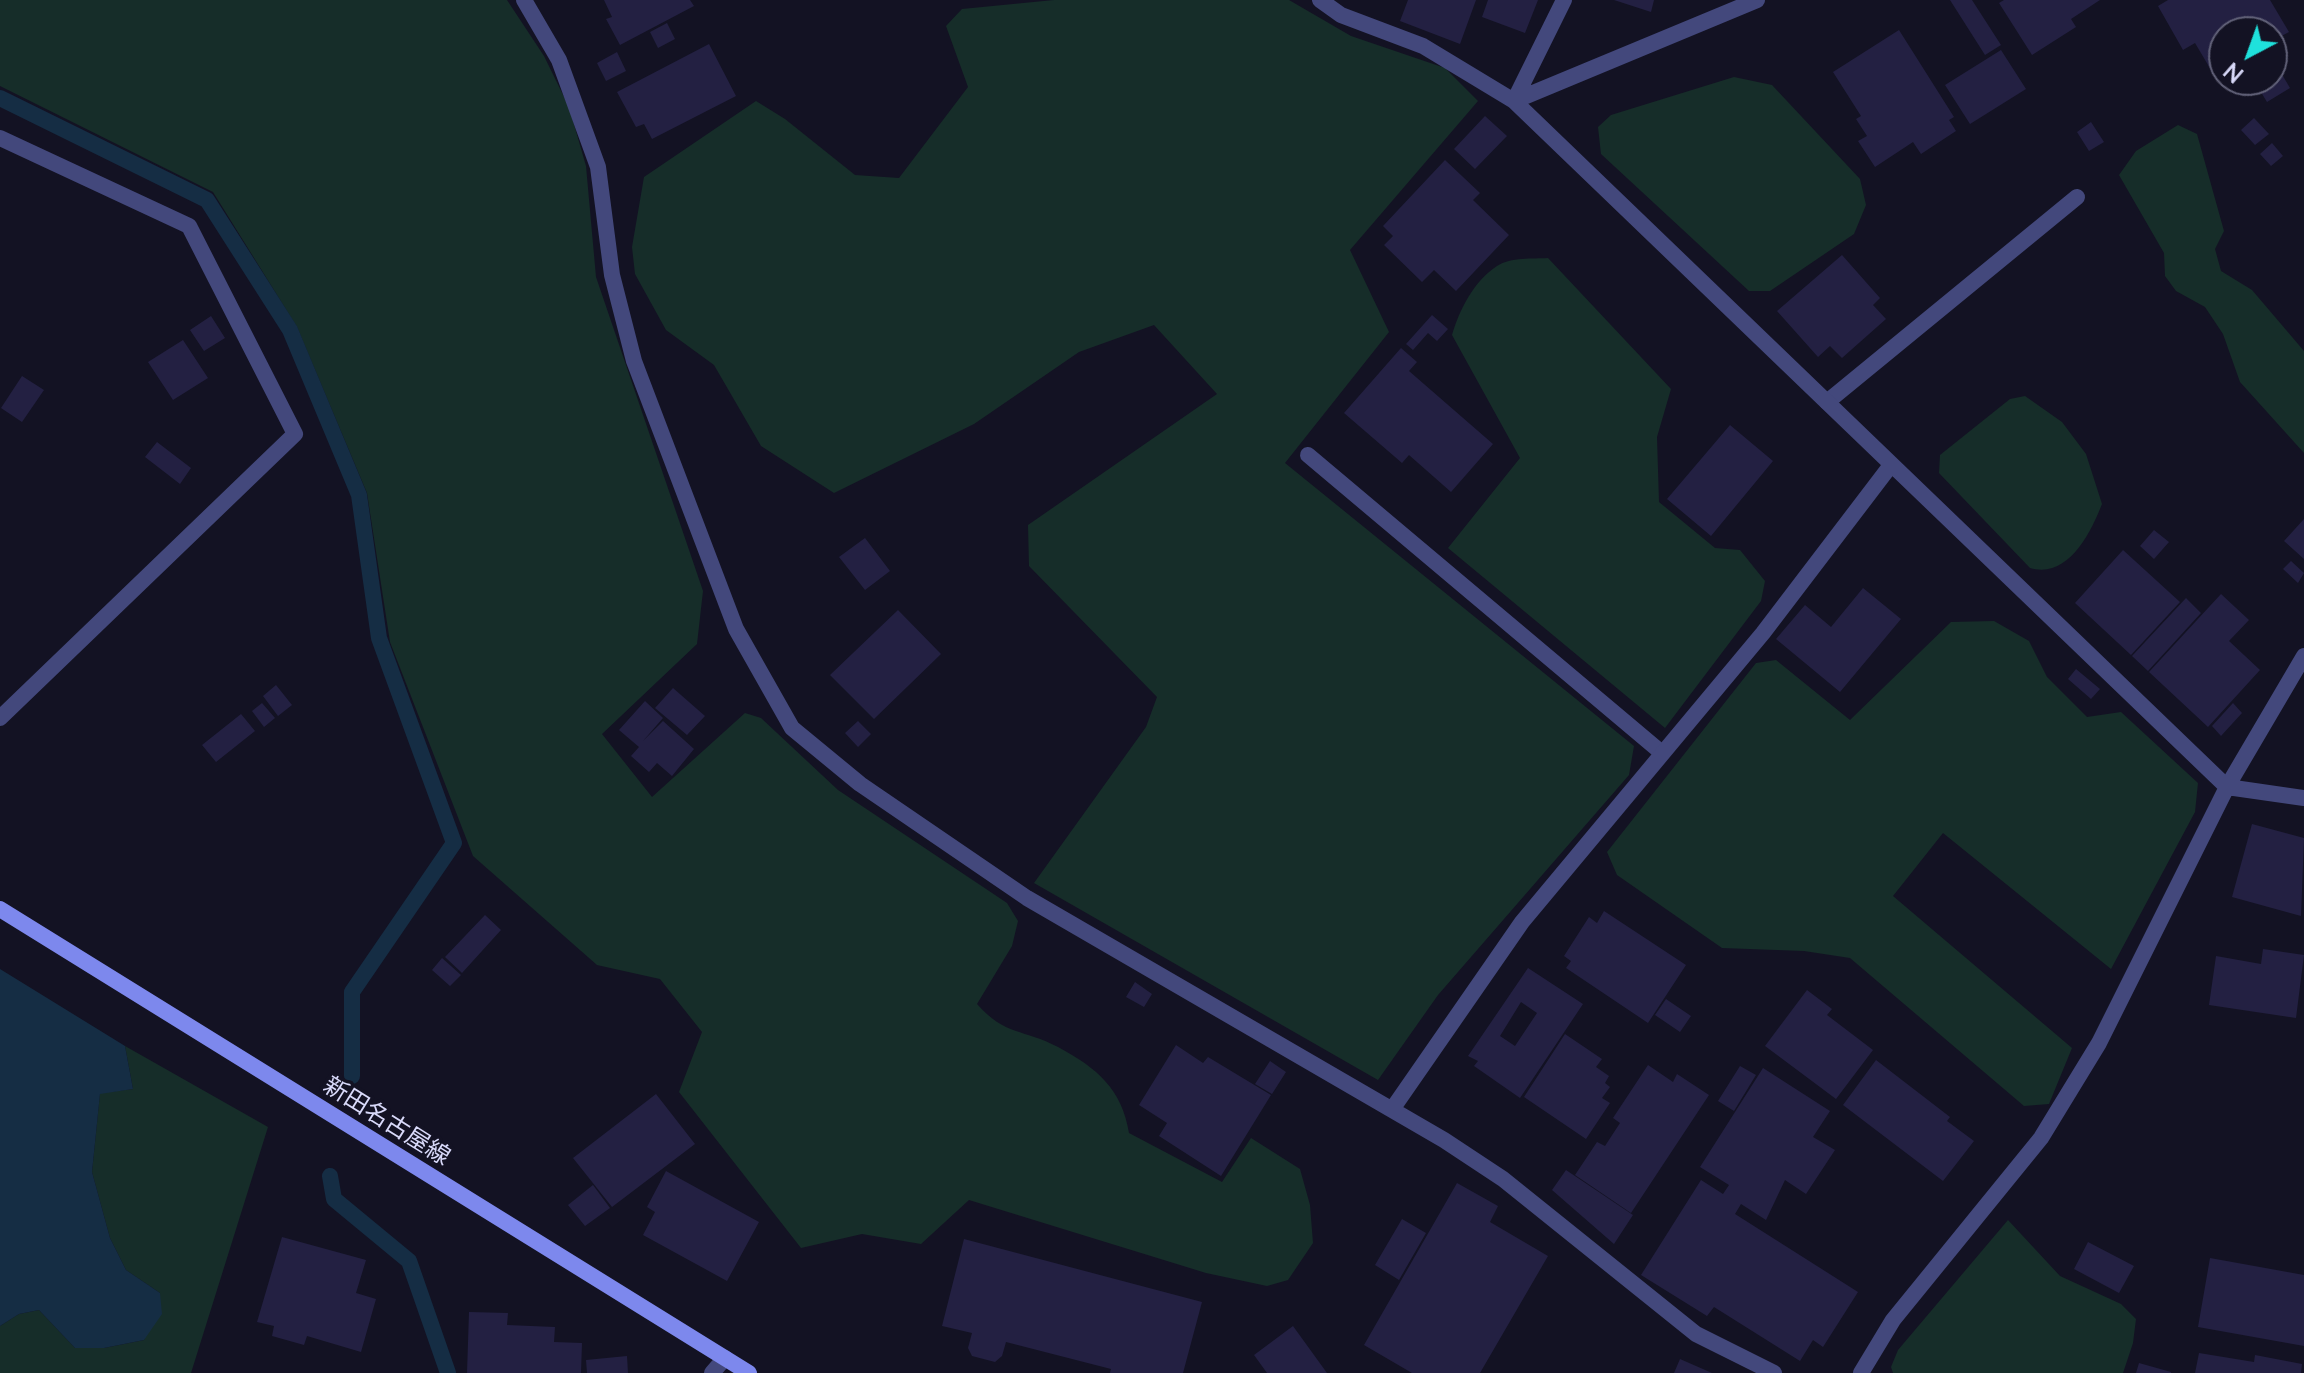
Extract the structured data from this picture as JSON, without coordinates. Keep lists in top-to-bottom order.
{
  "streets": {
    "main road": ["新田名古屋線"]
  },
  "north": "bottom left"
}
